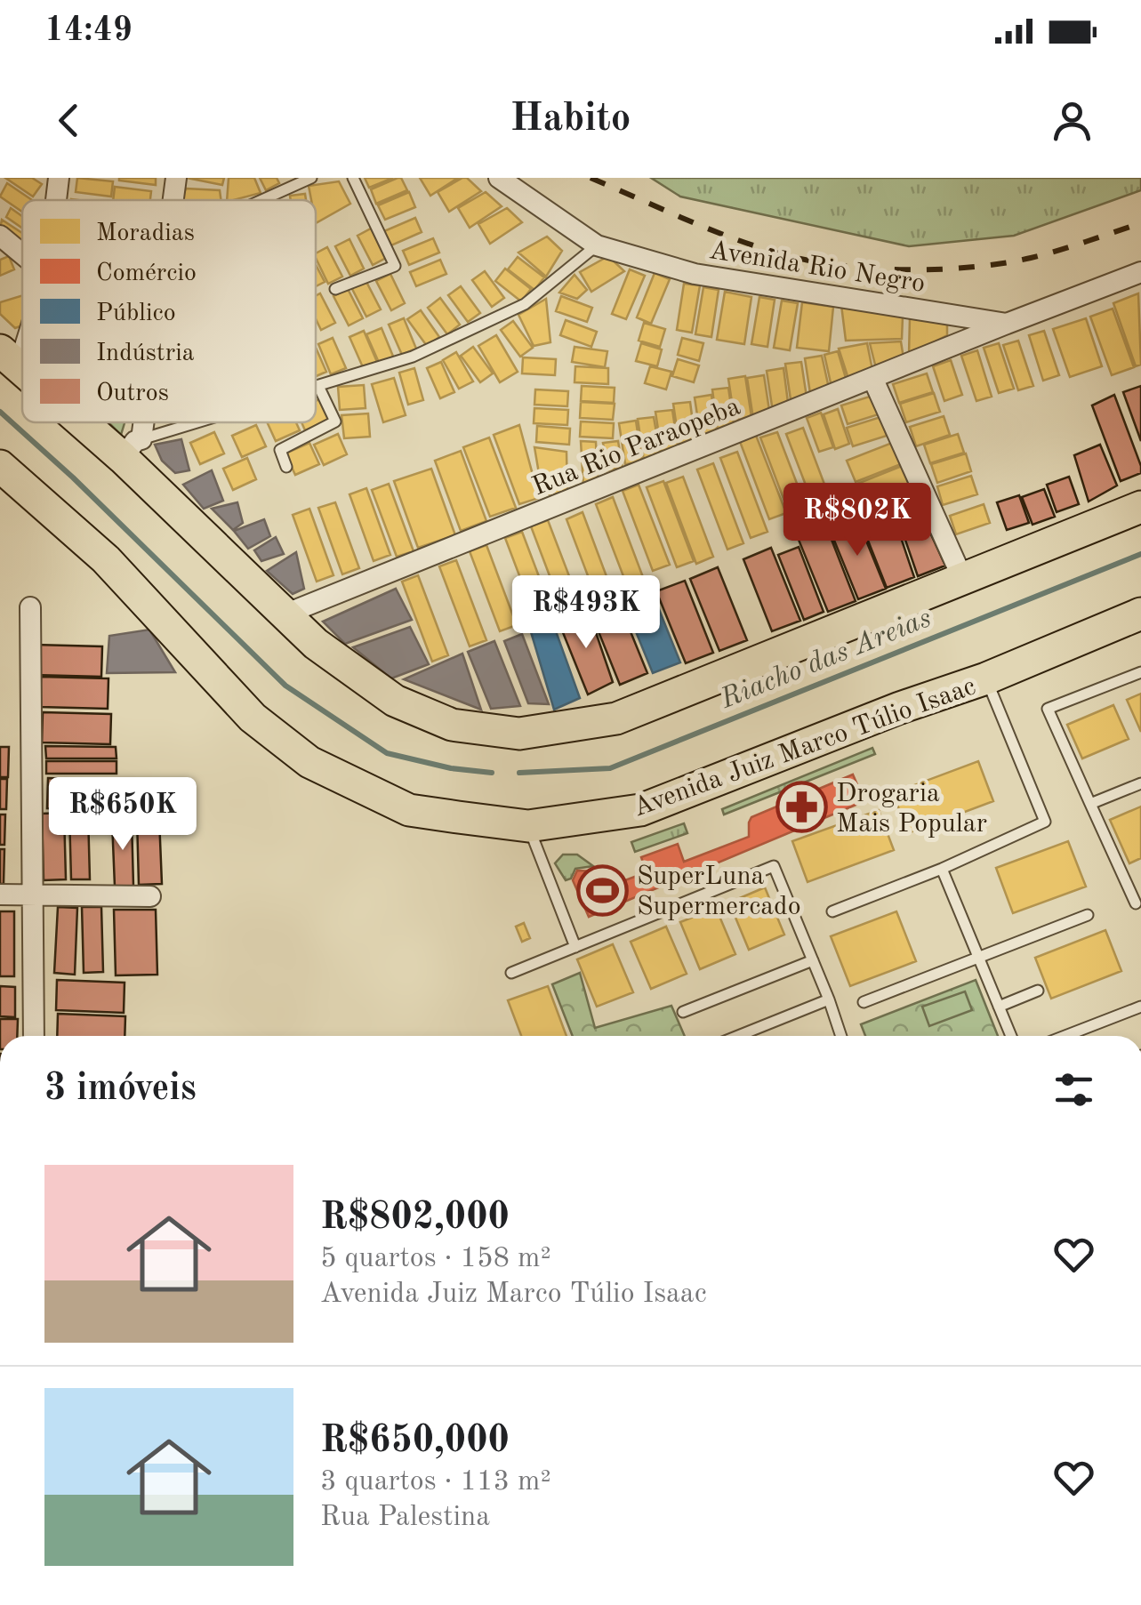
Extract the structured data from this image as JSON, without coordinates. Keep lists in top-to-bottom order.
{
  "streets": {
    "main road": ["Avenida Juiz Marco Túlio Isaac"],
    "street": ["Avenida Rio Negro", "Rua Rio Paraopeba"]
  },
  "crossings": [
    ["Avenida Rio Negro", "Rua Rio Paraopeba"]
  ],
  "water": ["Riacho das Areias"],
  "places": {
    "pharmacy": ["Drogaria Mais Popular"],
    "sports": ["SuperLuna Supermercado"]
  },
  "legend": [
    "Moradias",
    "Comércio",
    "Público",
    "Indústria",
    "Outros"
  ],
  "page": {
    "status": "14:49",
    "header": "Habito",
    "price": ["R$802K", "R$493K", "R$650K"],
    "heading": "3 imóveis",
    "list": [
      {
        "name": "R$802,000",
        "note": "5 quartos · 158 m² · Avenida Juiz Marco Túlio Isaac"
      },
      {
        "name": "R$650,000",
        "note": "3 quartos · 113 m² · Rua Palestina"
      }
    ]
  }
}
